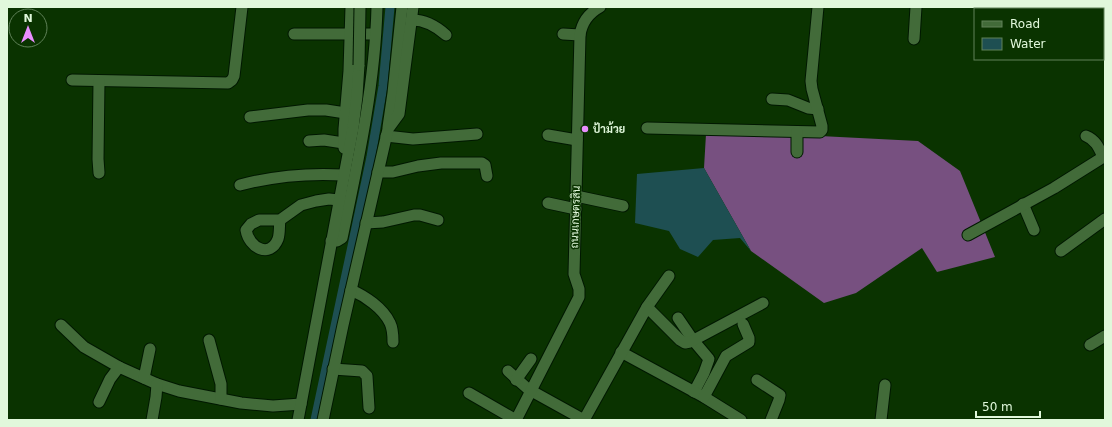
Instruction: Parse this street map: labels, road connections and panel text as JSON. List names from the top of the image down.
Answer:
{
  "streets": {
    "street": ["ถนนเกษตรสิน"]
  },
  "places": ["ป้าม้วย"],
  "legend": ["Road", "Water"],
  "scale_bar": "50 m",
  "north": "top"
}
